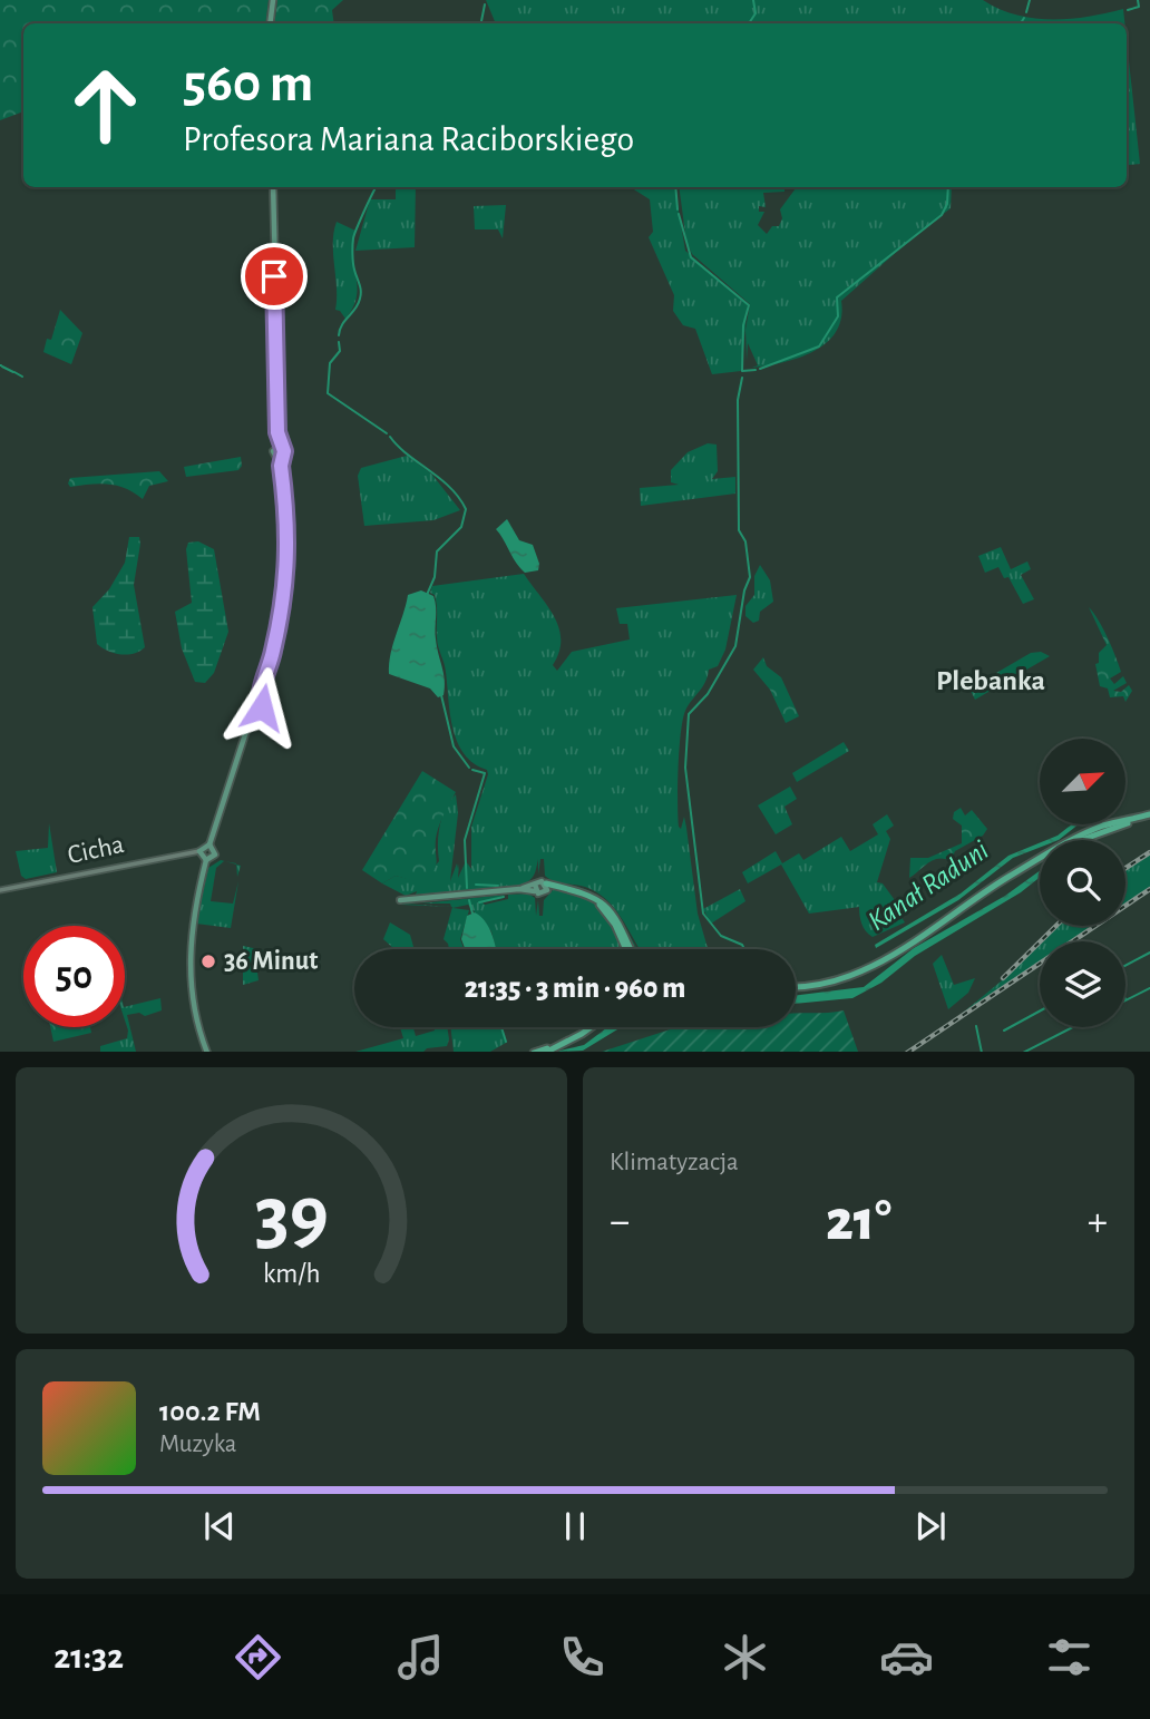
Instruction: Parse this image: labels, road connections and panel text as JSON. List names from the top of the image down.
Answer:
{
  "streets": {
    "street": ["Cicha"]
  },
  "districts": ["Plebanka"],
  "water": ["Kanał Raduni"],
  "places": ["36 Minut"],
  "north": "top right",
  "page": {
    "turn": ["560 m", "Profesora Mariana Raciborskiego"],
    "limit": "50",
    "trip": "21:35 · 3 min · 960 m",
    "tile": "Klimatyzacja",
    "heat": ["−", "21°", "+"],
    "song": ["100.2 FM", "Muzyka"],
    "tabs": "21:32",
    "gauge": ["39", "km/h"]
  }
}
